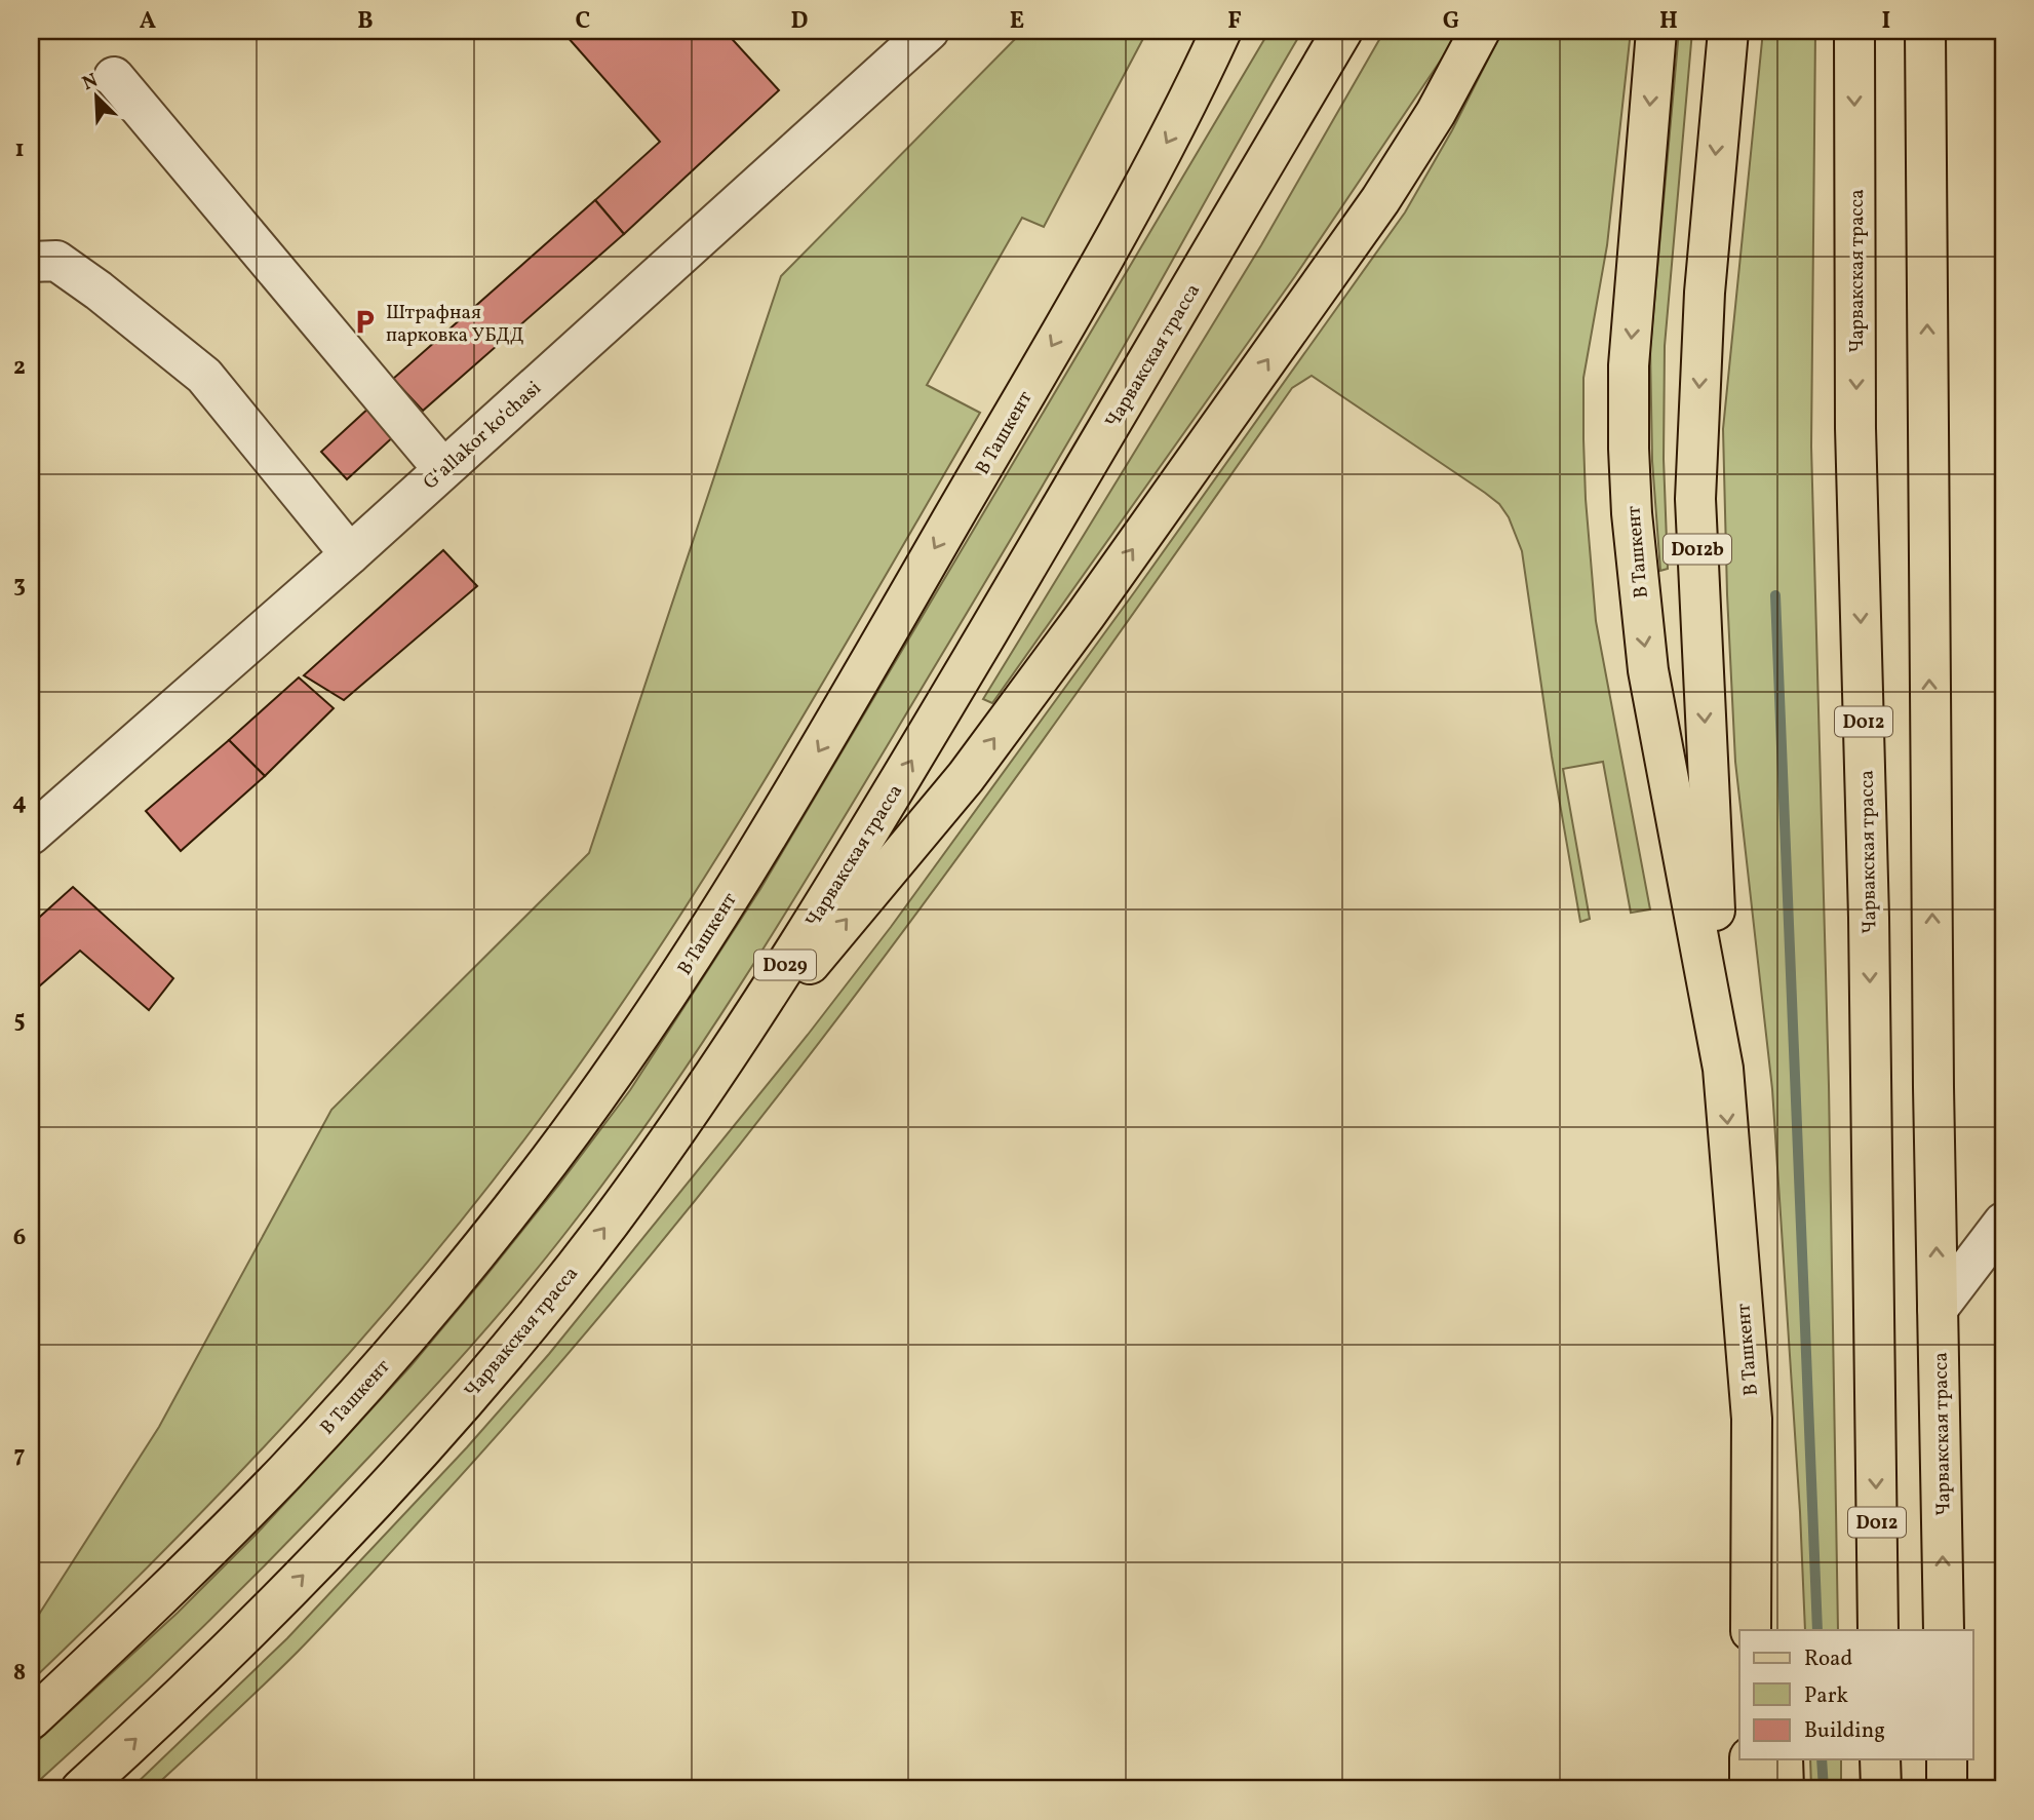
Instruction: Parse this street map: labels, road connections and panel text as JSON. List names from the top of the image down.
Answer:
{
  "streets": {
    "main road": [
      "Чарвакская трасса",
      "В Ташкент",
      "D012b",
      "D012",
      "D029"
    ],
    "street": ["Gʻallakor koʻchasi"]
  },
  "one_way": ["В Ташкент"],
  "places": {
    "parking": ["Штрафная парковка УБДД"]
  },
  "legend": ["Road", "Park", "Building"],
  "north": "top left",
  "grid": {
    "columns": [
      "A",
      "B",
      "C",
      "D",
      "E",
      "F",
      "G",
      "H",
      "I"
    ],
    "rows": [
      "1",
      "2",
      "3",
      "4",
      "5",
      "6",
      "7",
      "8"
    ]
  }
}
